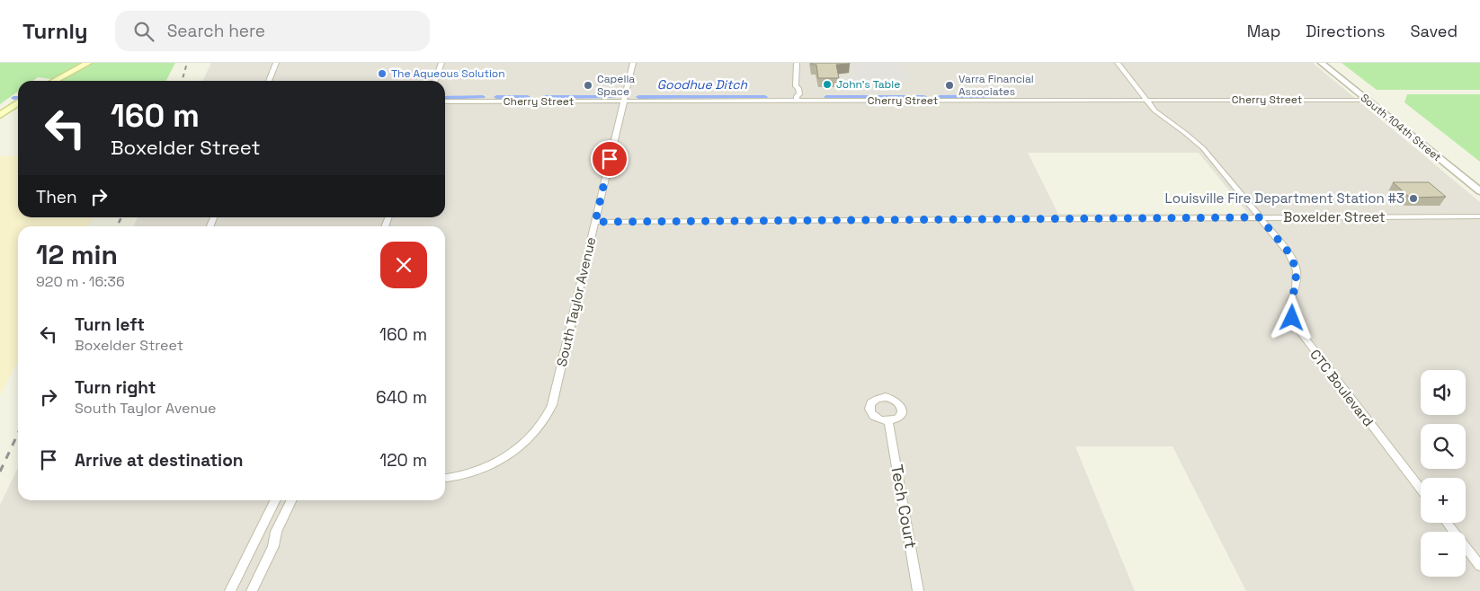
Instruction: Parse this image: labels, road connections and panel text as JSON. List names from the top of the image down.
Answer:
{
  "streets": {
    "street": [
      "Cherry Street",
      "South 104th Street",
      "Boxelder Street",
      "South Taylor Avenue",
      "CTC Boulevard",
      "Tech Court"
    ]
  },
  "crossings": [
    ["Cherry Street", "South 104th Street"],
    ["Cherry Street", "South Taylor Avenue"],
    ["Cherry Street", "CTC Boulevard"],
    ["Boxelder Street", "South Taylor Avenue"],
    ["Boxelder Street", "CTC Boulevard"]
  ],
  "water": ["Goodhue Ditch"],
  "places": [
    "The Aqueous Solution",
    "John's Table",
    "Capella Space",
    "Varra Financial Associates",
    "Louisville Fire Department Station #3"
  ],
  "page": {
    "header": "Turnly",
    "search": "Search here",
    "nav": ["Map", "Directions", "Saved"],
    "turn": ["160 m", "Boxelder Street"],
    "then": "Then",
    "heading": ["12 min", "920 m · 16:36"],
    "list": [
      {
        "name": "Turn left",
        "note": "Boxelder Street",
        "value": "160 m"
      },
      {
        "name": "Turn right",
        "note": "South Taylor Avenue",
        "value": "640 m"
      },
      {
        "name": "Arrive at destination",
        "value": "120 m"
      }
    ],
    "map_buttons": ["+", "−"]
  }
}
